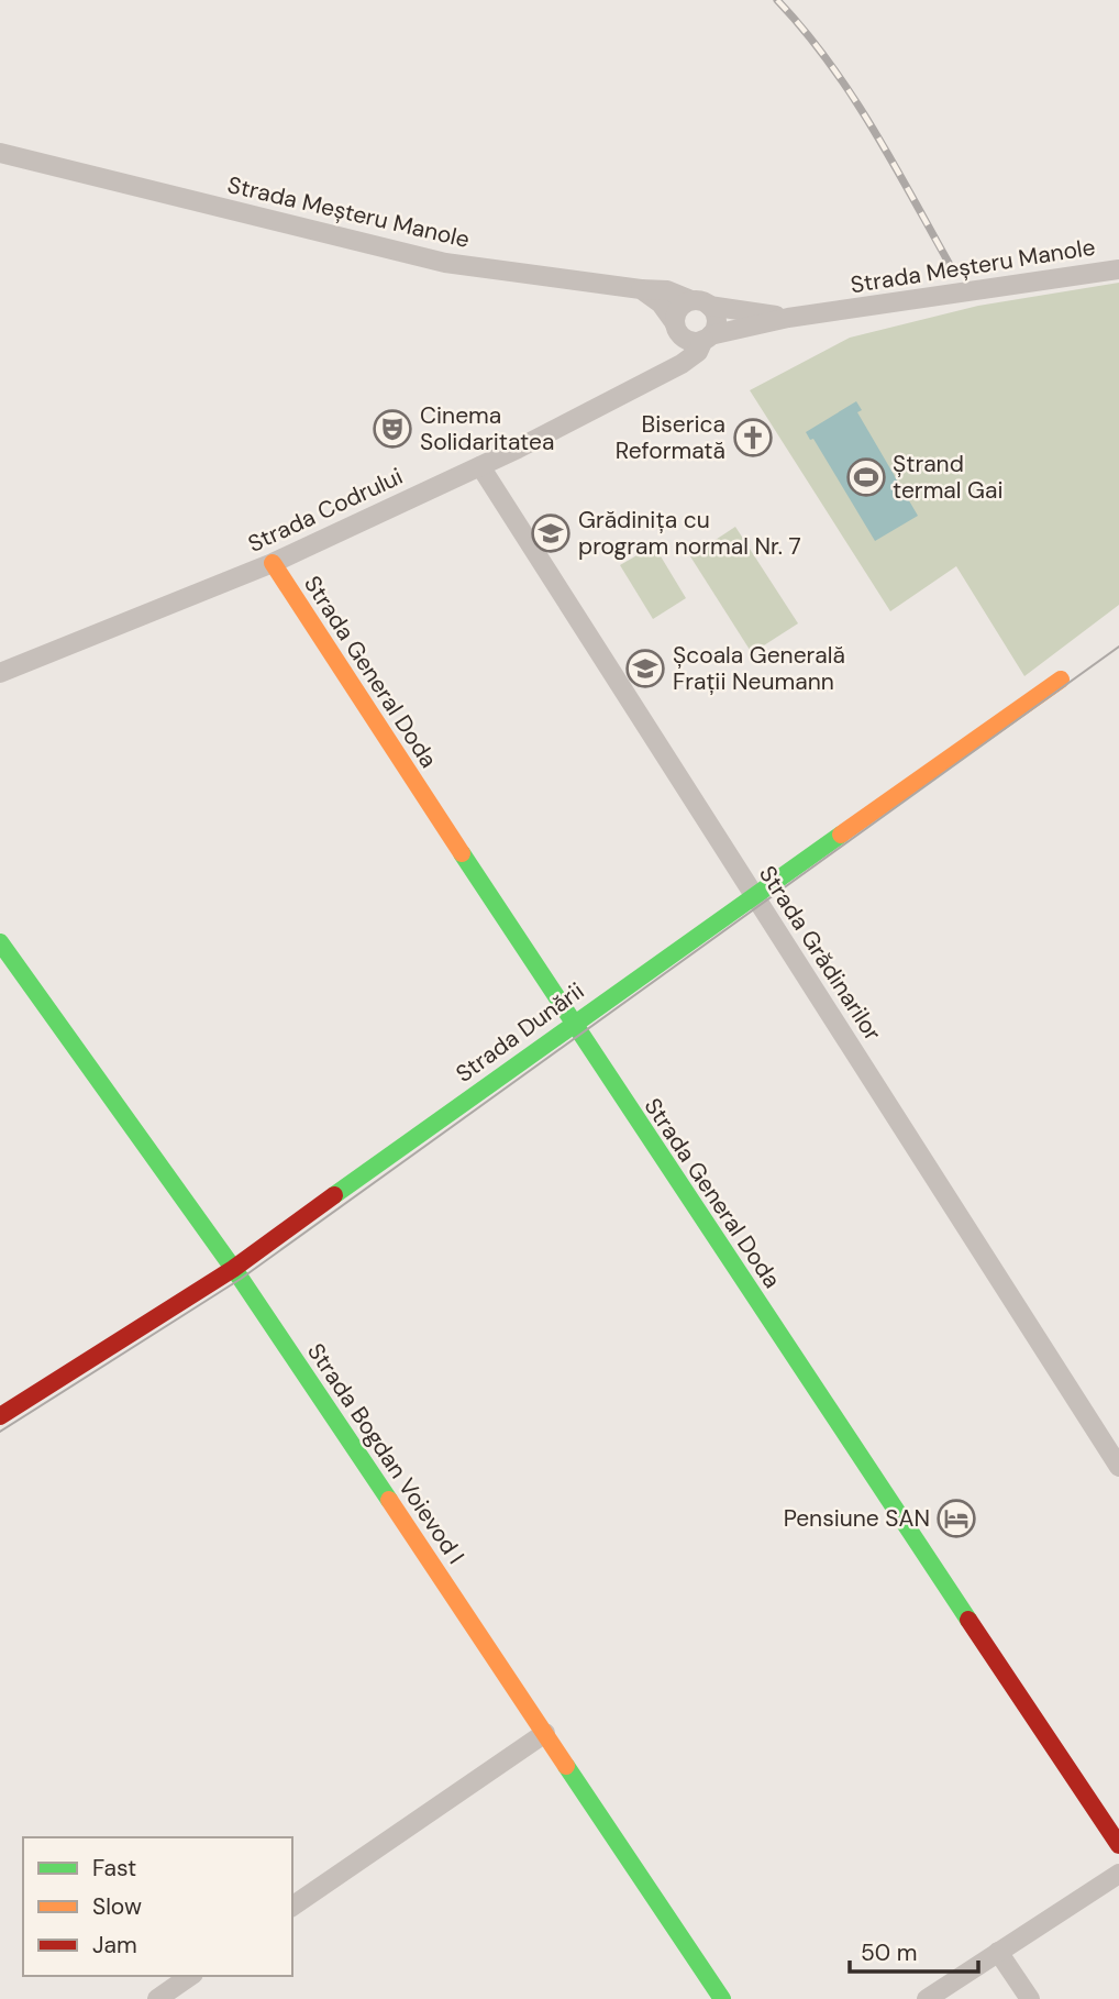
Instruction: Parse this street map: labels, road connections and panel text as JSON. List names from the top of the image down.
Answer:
{
  "streets": {
    "street": [
      "Strada Meșteru Manole",
      "Strada Codrului",
      "Strada General Doda",
      "Strada Grădinarilor",
      "Strada Dunării",
      "Strada Bogdan Voievod I"
    ]
  },
  "crossings": [
    ["Strada Meșteru Manole", "Strada Codrului"],
    ["Strada Codrului", "Strada General Doda"],
    ["Strada Codrului", "Strada Grădinarilor"],
    ["Strada General Doda", "Strada Dunării"],
    ["Strada Grădinarilor", "Strada Dunării"],
    ["Strada Dunării", "Strada Bogdan Voievod I"]
  ],
  "places": {
    "theatre": ["Cinema Solidaritatea"],
    "church": ["Biserica Reformată"],
    "sports": ["Ștrand termal Gai"],
    "school or university": ["Grădinița cu program normal Nr. 7", "Școala Generală Frații Neumann"],
    "hotel": ["Pensiune SAN"]
  },
  "legend": ["Fast", "Slow", "Jam"],
  "scale_bar": "50 m"
}
